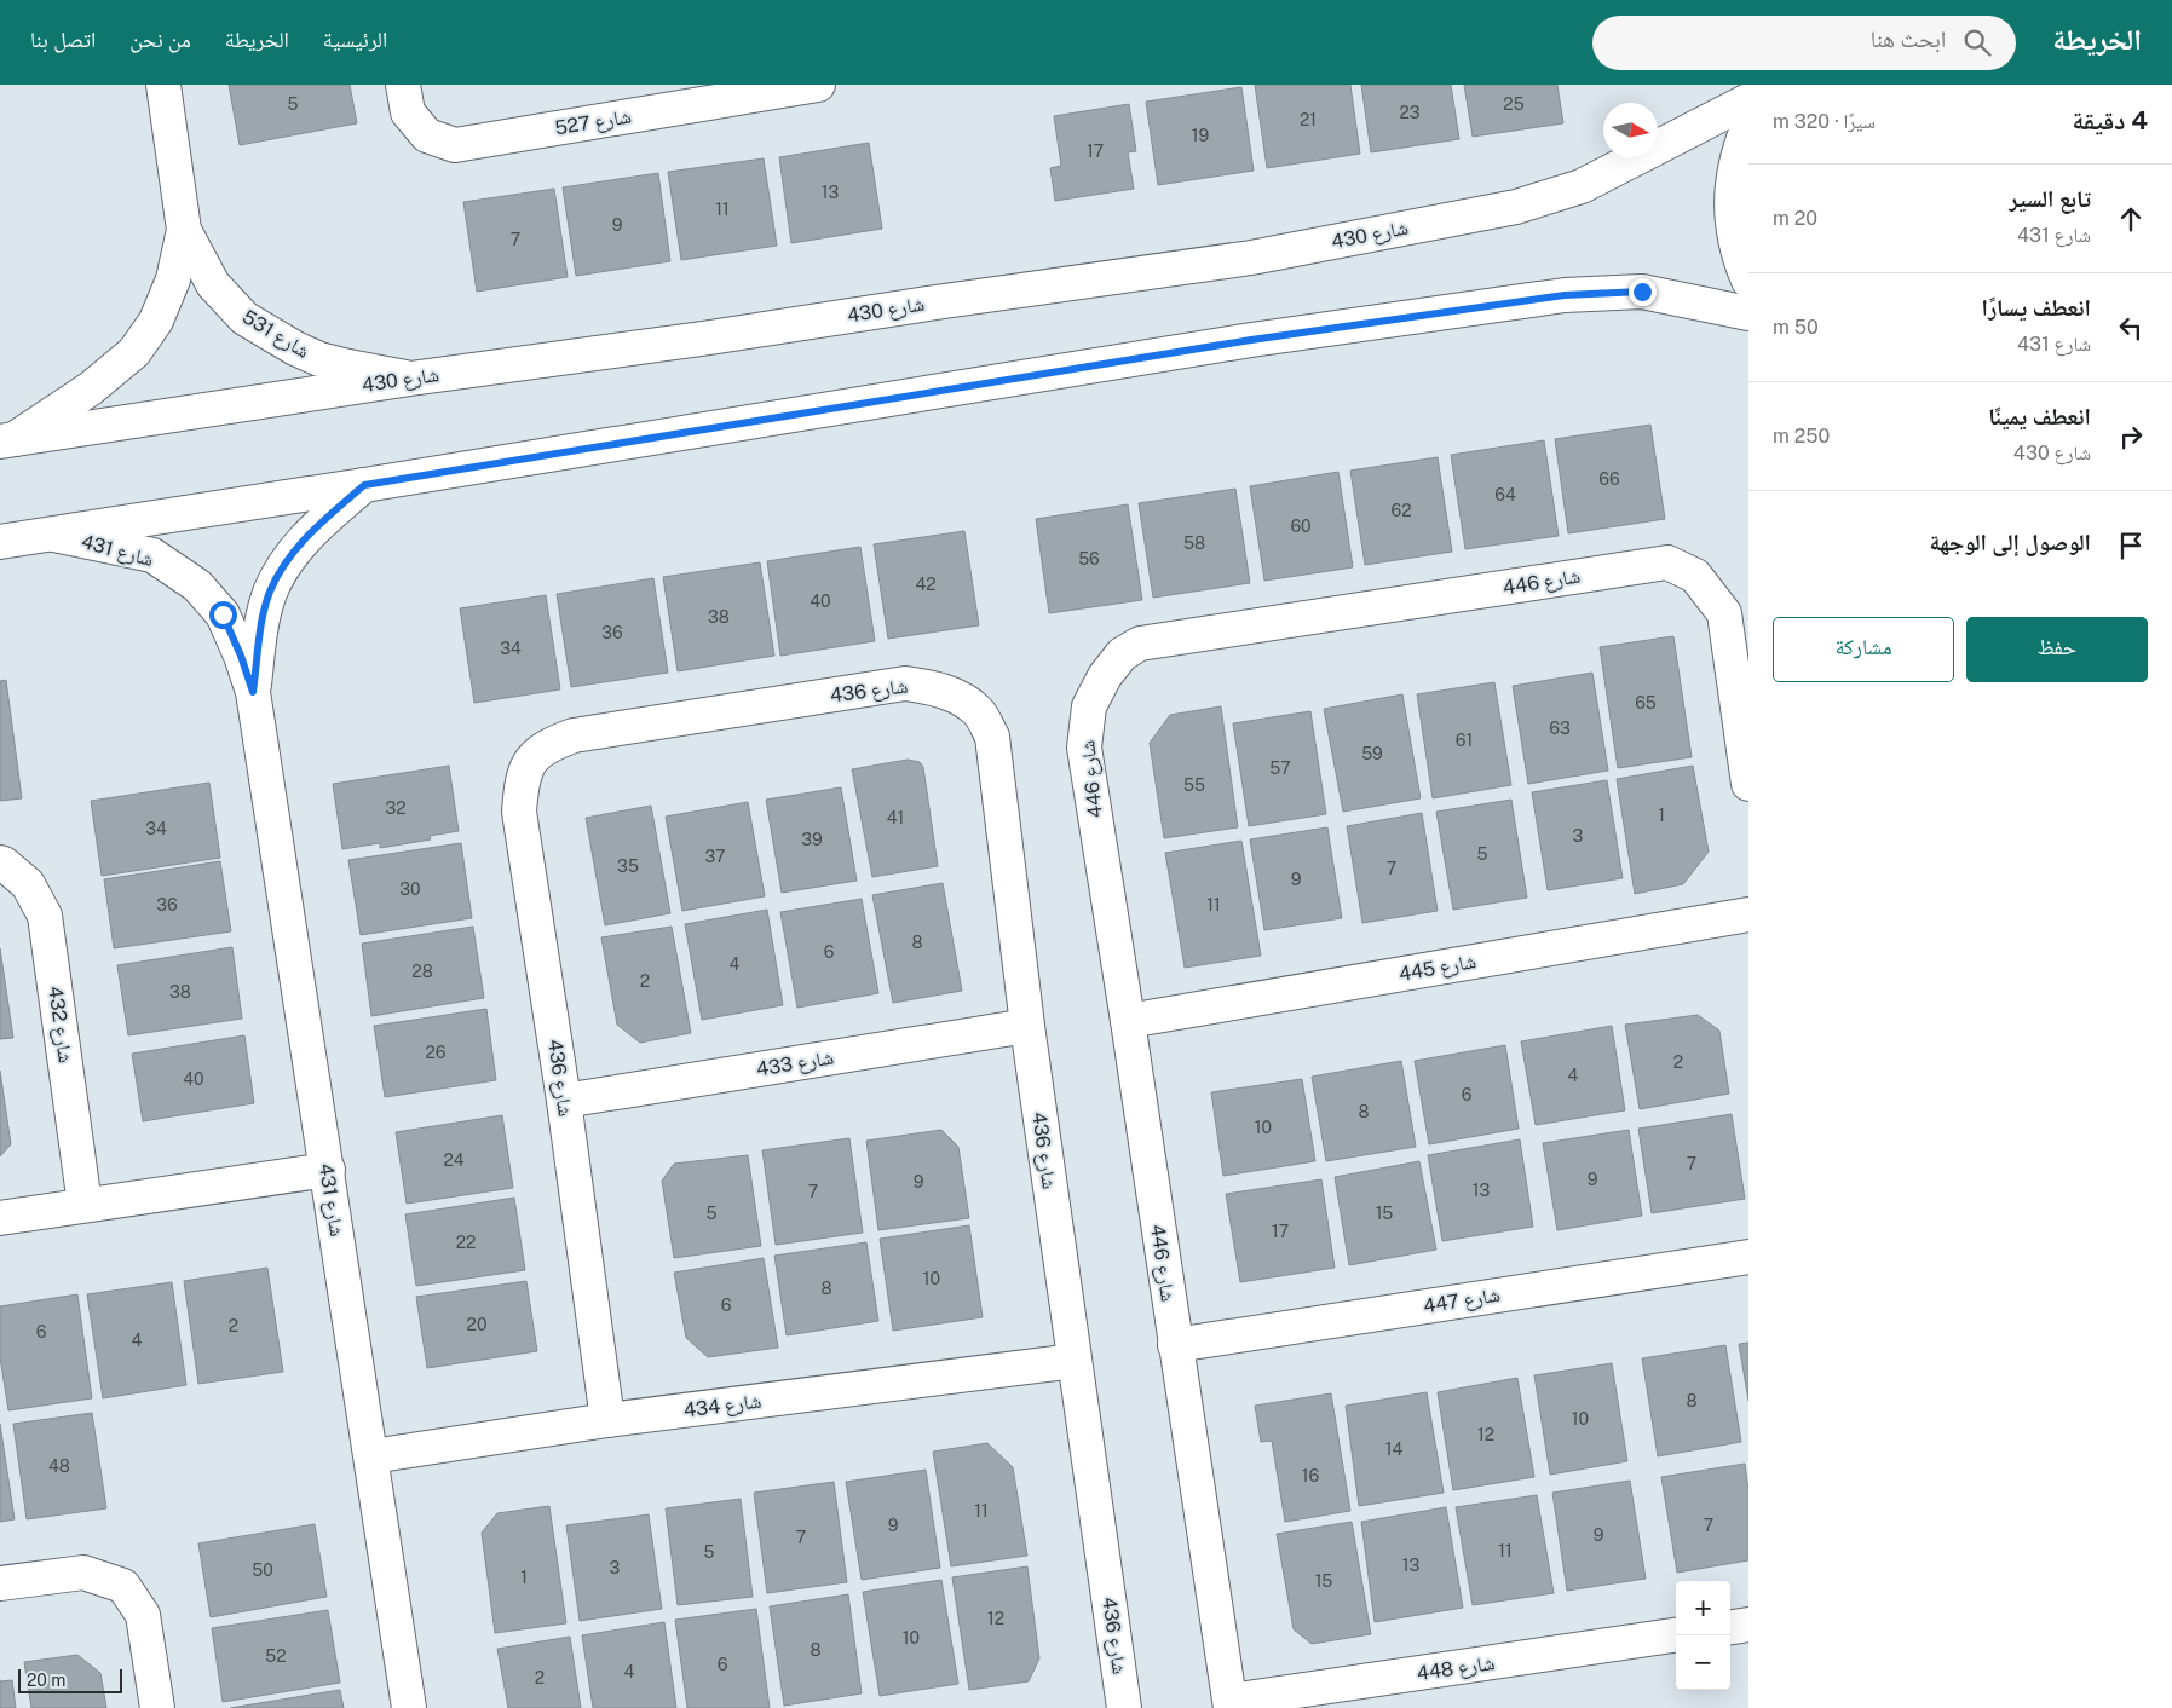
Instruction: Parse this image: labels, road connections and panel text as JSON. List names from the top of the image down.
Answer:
{
  "streets": {
    "street": [
      "شارع 527",
      "شارع 430",
      "شارع 531",
      "شارع 431",
      "شارع 446",
      "شارع 436",
      "شارع 445",
      "شارع 432",
      "شارع 433",
      "شارع 447",
      "شارع 434",
      "شارع 448"
    ]
  },
  "crossings": [
    ["شارع 430", "شارع 531"],
    ["شارع 431", "شارع 434"],
    ["شارع 446", "شارع 445"],
    ["شارع 446", "شارع 447"],
    ["شارع 446", "شارع 448"],
    ["شارع 436", "شارع 433"],
    ["شارع 436", "شارع 434"]
  ],
  "house_numbers": [
    "5",
    "25",
    "23",
    "21",
    "19",
    "17",
    "13",
    "11",
    "9",
    "7",
    "66",
    "64",
    "62",
    "60",
    "58",
    "56",
    "42",
    "40",
    "38",
    "36",
    "34",
    "65",
    "63",
    "61",
    "59",
    "57",
    "55",
    "32",
    "1",
    "41",
    "34",
    "3",
    "39",
    "5",
    "37",
    "35",
    "7",
    "9",
    "30",
    "36",
    "11",
    "8",
    "6",
    "4",
    "28",
    "2",
    "38",
    "26",
    "2",
    "4",
    "40",
    "6",
    "8",
    "10",
    "24",
    "7",
    "9",
    "9",
    "13",
    "7",
    "5",
    "15",
    "17",
    "22",
    "10",
    "8",
    "6",
    "20",
    "2",
    "6",
    "4",
    "8",
    "10",
    "12",
    "14",
    "48",
    "16",
    "11",
    "9",
    "7",
    "9",
    "7",
    "11",
    "5",
    "13",
    "3",
    "50",
    "1",
    "15",
    "12",
    "10",
    "8",
    "52",
    "6",
    "4",
    "2"
  ],
  "scale_bar": "20 m",
  "north": "right",
  "page": {
    "header": "الخريطة",
    "search": "ابحث هنا",
    "nav": [
      "الرئيسية",
      "الخريطة",
      "من نحن",
      "اتصل بنا"
    ],
    "heading": ["4 دقيقة", "سيرًا · 320 m"],
    "list": [
      ["تابع السير", "شارع 431", "20 m"],
      ["انعطف يسارًا", "شارع 431", "50 m"],
      ["انعطف يمينًا", "شارع 430", "250 m"],
      "الوصول إلى الوجهة"
    ],
    "buttons": ["حفظ", "مشاركة"],
    "map_buttons": ["+", "−"],
    "scale": "20 m"
  }
}
